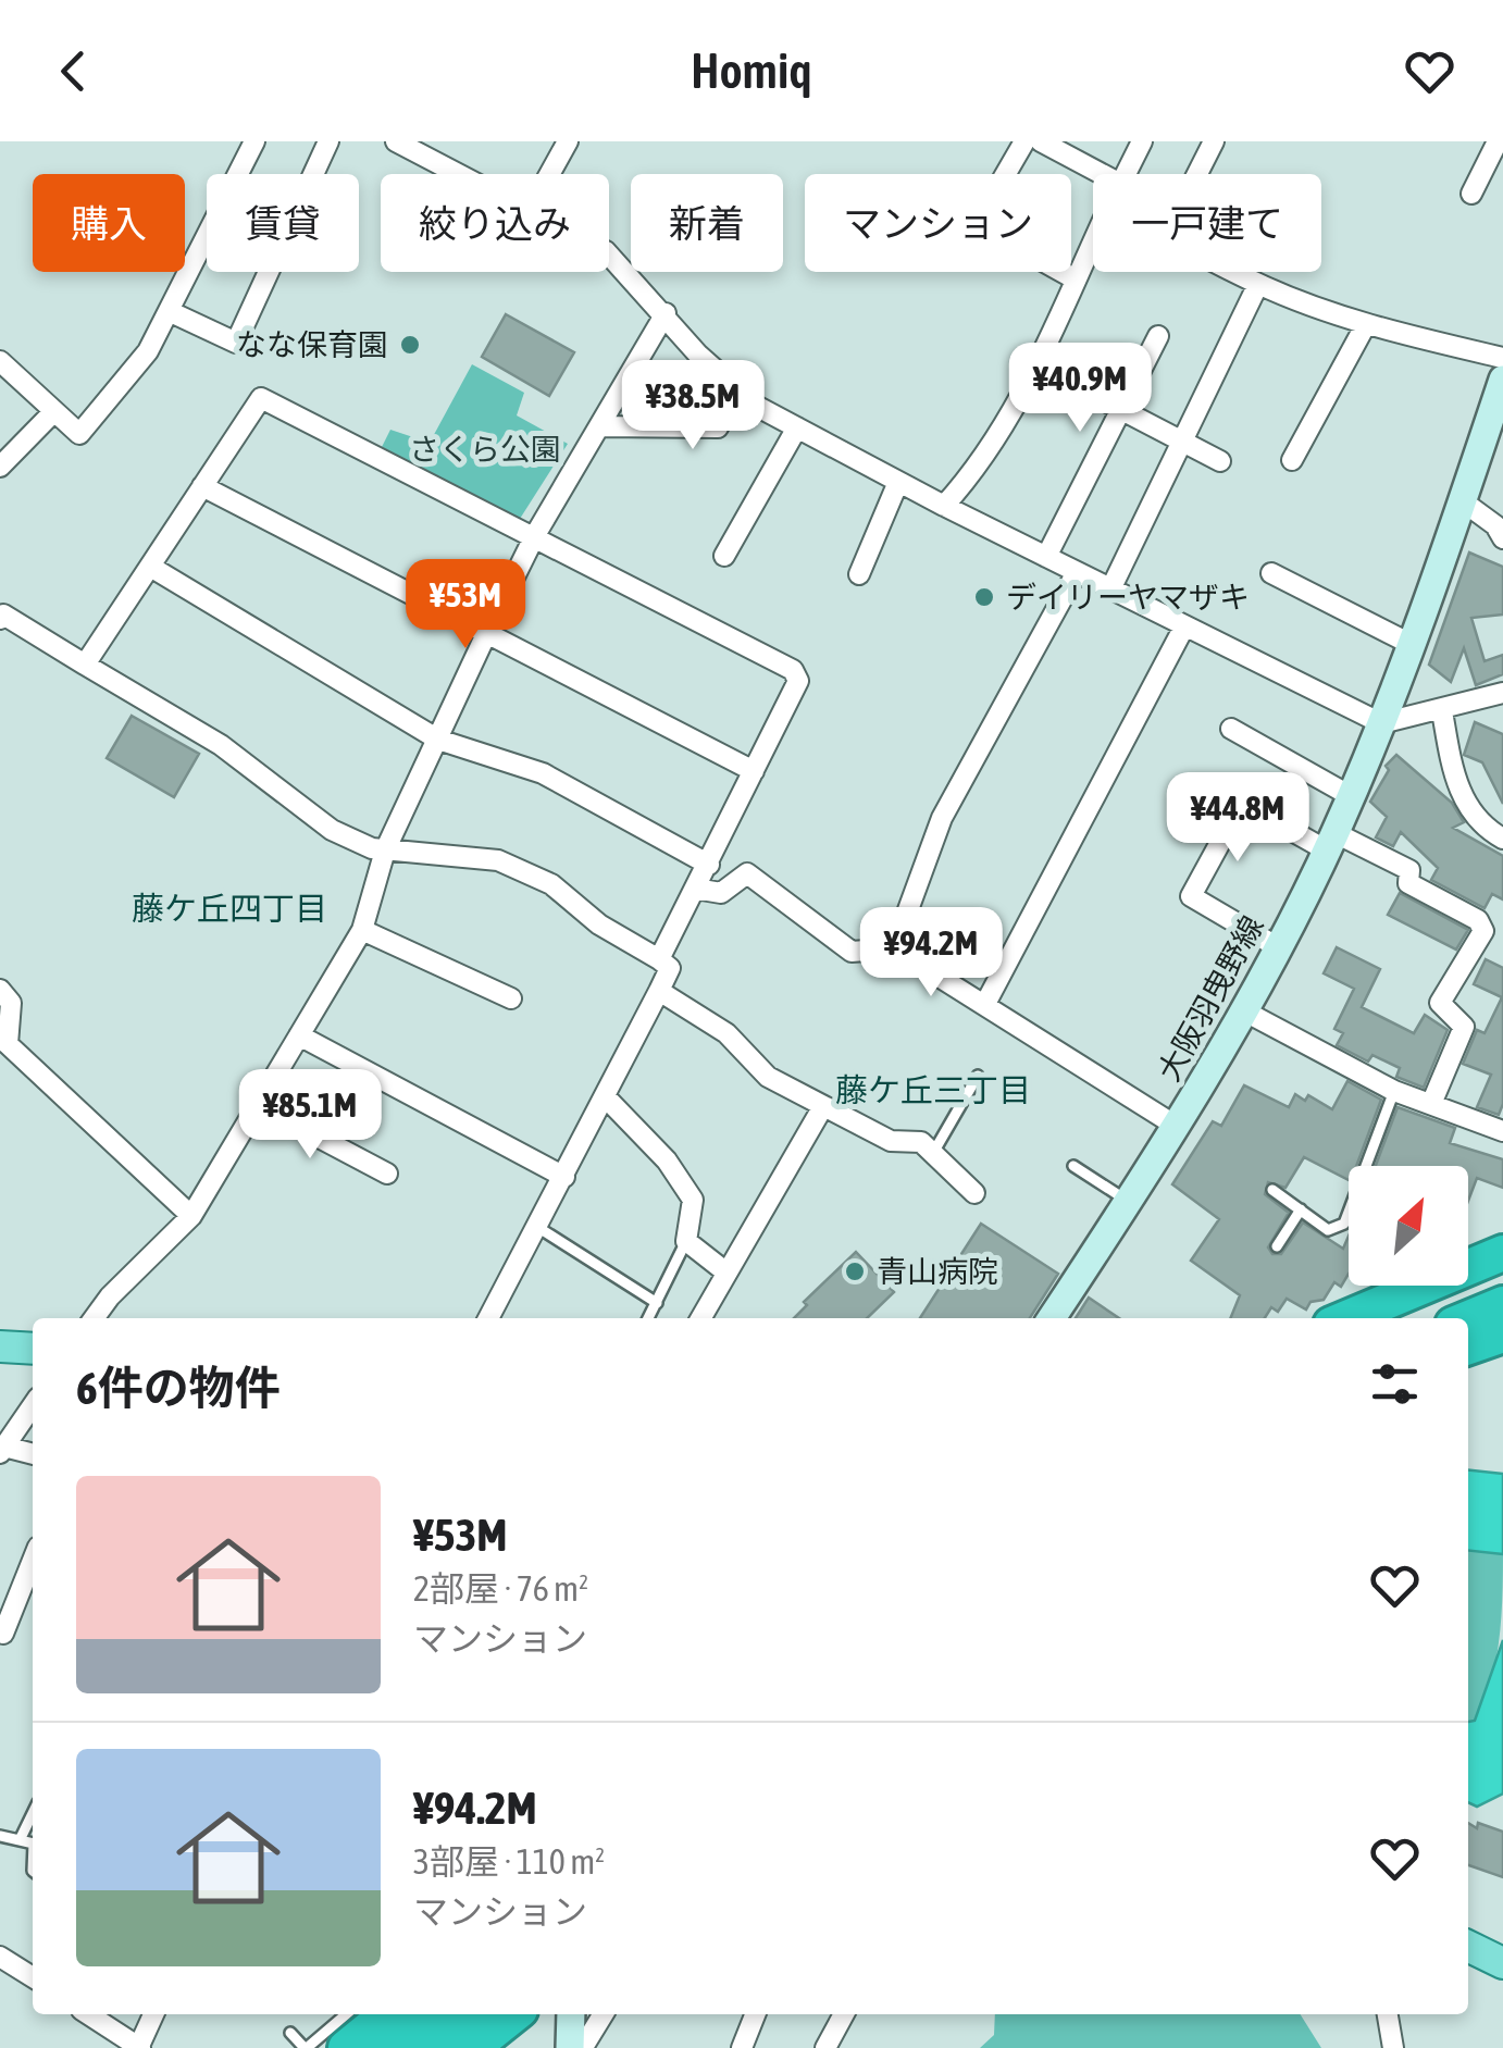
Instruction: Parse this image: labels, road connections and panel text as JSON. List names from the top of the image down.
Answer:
{
  "streets": {
    "main road": ["大阪羽曳野線"]
  },
  "districts": ["藤ケ丘四丁目", "藤ケ丘三丁目"],
  "parks": ["さくら公園"],
  "places": ["なな保育園", "デイリーヤマザキ", "青山病院"],
  "north": "top right",
  "page": {
    "header": "Homiq",
    "chip": [
      "購入",
      "賃貸",
      "絞り込み",
      "新着",
      "マンション",
      "一戸建て"
    ],
    "price": [
      "¥40.9M",
      "¥38.5M",
      "¥53M",
      "¥44.8M",
      "¥94.2M",
      "¥85.1M"
    ],
    "heading": "6件の物件",
    "list": [
      {
        "name": "¥53M",
        "note": "2部屋 · 76 m² · マンション"
      },
      {
        "name": "¥94.2M",
        "note": "3部屋 · 110 m² · マンション"
      }
    ]
  }
}
